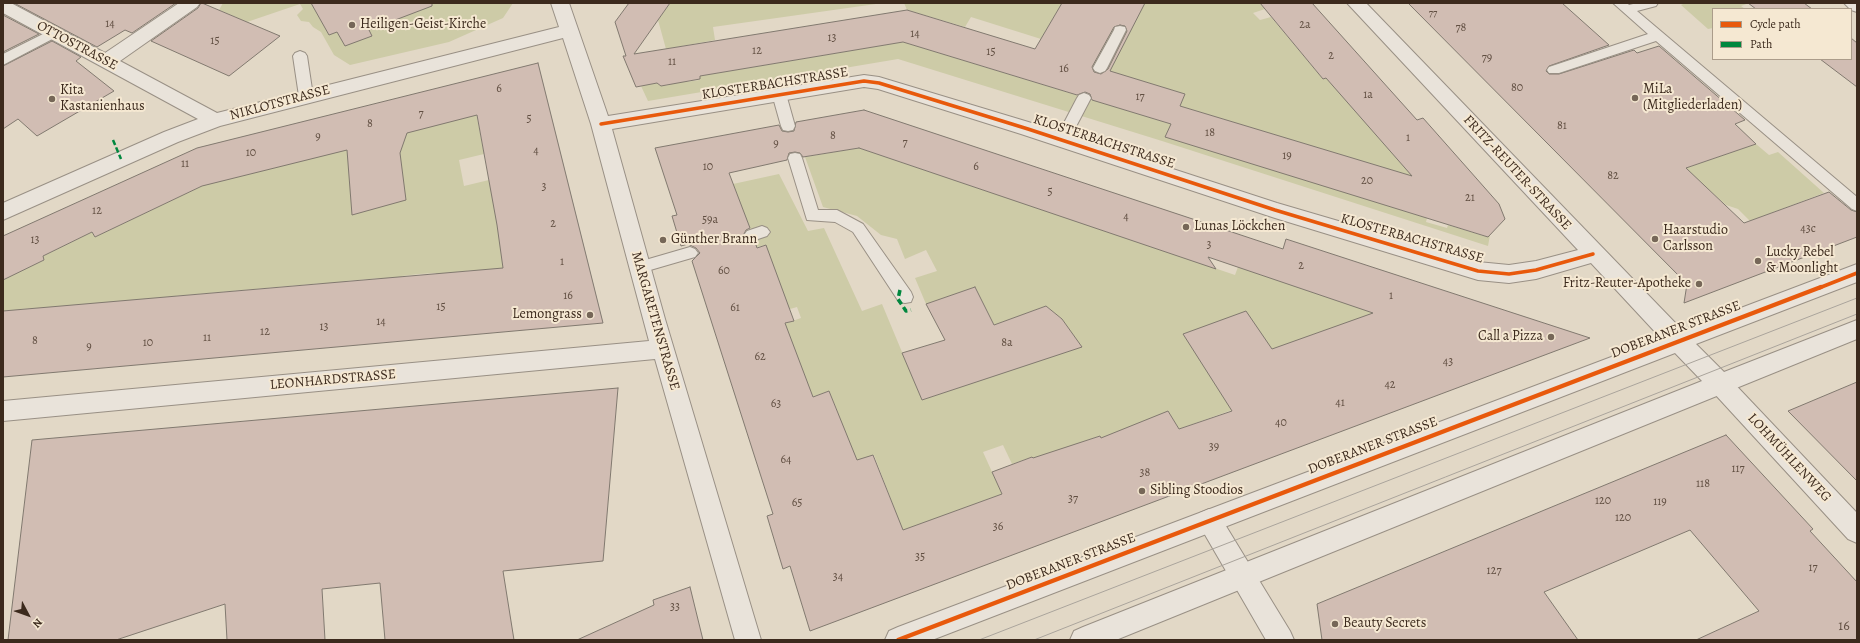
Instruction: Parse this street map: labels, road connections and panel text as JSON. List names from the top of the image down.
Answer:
{
  "streets": {
    "street": [
      "OTTOSTRASSE",
      "KLOSTERBACHSTRASSE",
      "NIKLOTSTRASSE",
      "FRITZ-REUTER-STRASSE",
      "MARGARETENSTRASSE",
      "DOBERANER STRASSE",
      "LEONHARDSTRASSE",
      "LOHMÜHLENWEG"
    ]
  },
  "crossings": [
    ["OTTOSTRASSE", "NIKLOTSTRASSE"],
    ["KLOSTERBACHSTRASSE", "FRITZ-REUTER-STRASSE"],
    ["KLOSTERBACHSTRASSE", "MARGARETENSTRASSE"],
    ["NIKLOTSTRASSE", "MARGARETENSTRASSE"],
    ["FRITZ-REUTER-STRASSE", "DOBERANER STRASSE"],
    ["MARGARETENSTRASSE", "LEONHARDSTRASSE"],
    ["DOBERANER STRASSE", "LOHMÜHLENWEG"]
  ],
  "places": [
    "Heiligen-Geist-Kirche",
    "MiLa (Mitgliederladen)",
    "Kita Kastanienhaus",
    "Lunas Löckchen",
    "Haarstudio Carlsson",
    "Günther Brann",
    "Lucky Rebel & Moonlight",
    "Fritz-Reuter-Apotheke",
    "Lemongrass",
    "Call a Pizza",
    "Sibling Stoodios",
    "Beauty Secrets"
  ],
  "house_numbers": [
    "77",
    "14",
    "2a",
    "78",
    "14",
    "13",
    "15",
    "12",
    "15",
    "2",
    "79",
    "11",
    "16",
    "80",
    "6",
    "1a",
    "17",
    "7",
    "5",
    "8",
    "81",
    "18",
    "8",
    "9",
    "1",
    "7",
    "9",
    "4",
    "10",
    "19",
    "11",
    "10",
    "6",
    "82",
    "20",
    "3",
    "5",
    "21",
    "12",
    "4",
    "59a",
    "2",
    "43c",
    "13",
    "3",
    "1",
    "2",
    "60",
    "16",
    "1",
    "15",
    "61",
    "14",
    "13",
    "12",
    "11",
    "8",
    "10",
    "8a",
    "9",
    "62",
    "43",
    "42",
    "41",
    "63",
    "40",
    "39",
    "64",
    "117",
    "38",
    "118",
    "37",
    "120",
    "119",
    "65",
    "120",
    "36",
    "35",
    "17",
    "127",
    "34",
    "33",
    "16"
  ],
  "legend": ["Cycle path", "Path"],
  "north": "bottom right"
}
